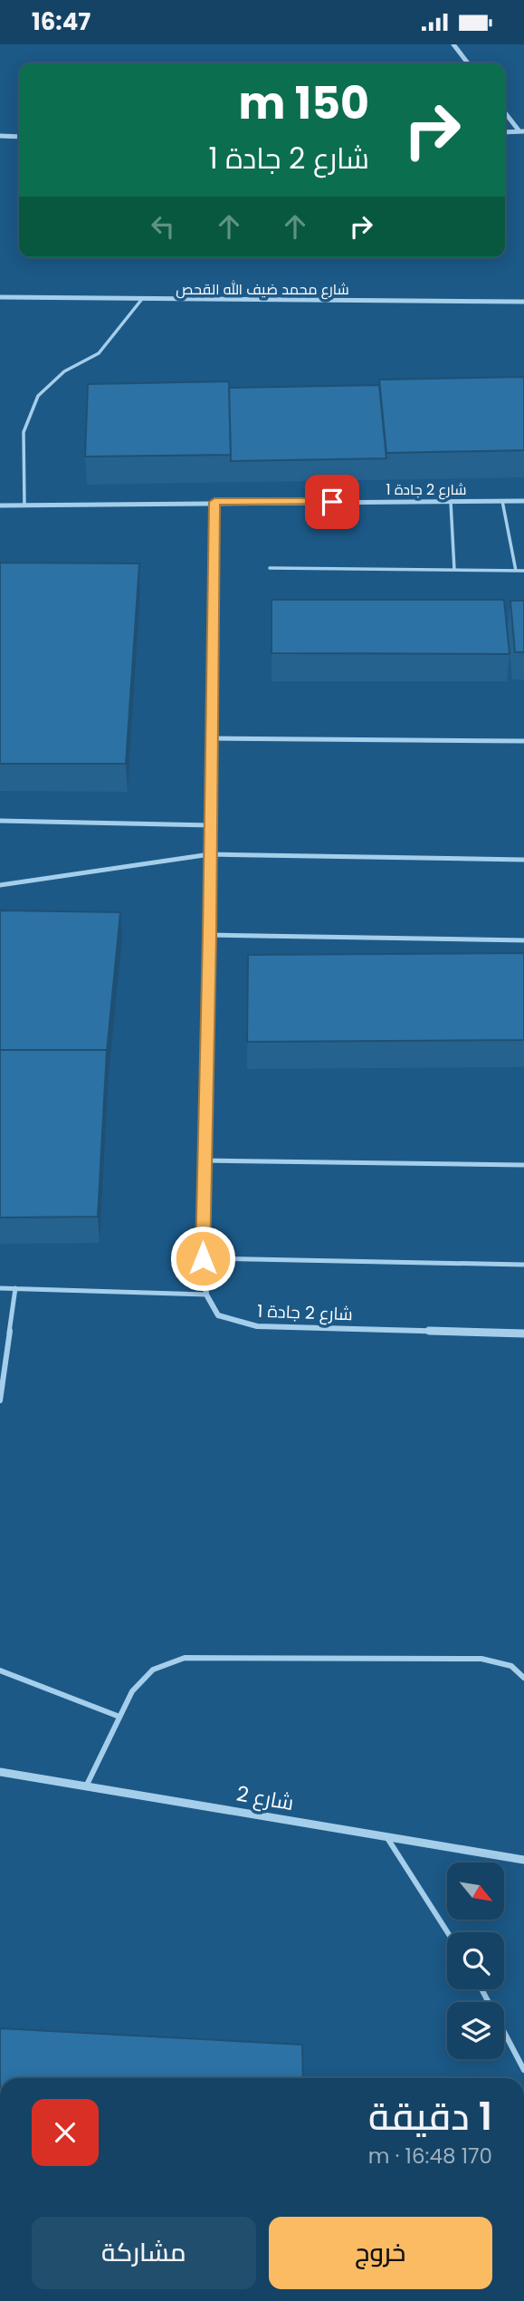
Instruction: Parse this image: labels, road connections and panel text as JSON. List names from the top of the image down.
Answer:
{
  "streets": {
    "street": ["شارع محمد ضيف الله القحص", "شارع 2 جادة 1", "شارع 2"]
  },
  "north": "bottom right",
  "page": {
    "status": "16:47",
    "turn": ["150 m", "شارع 2 جادة 1"],
    "heading": ["1 دقيقة", "170 m · 16:48"],
    "buttons": ["خروج", "مشاركة"]
  }
}
